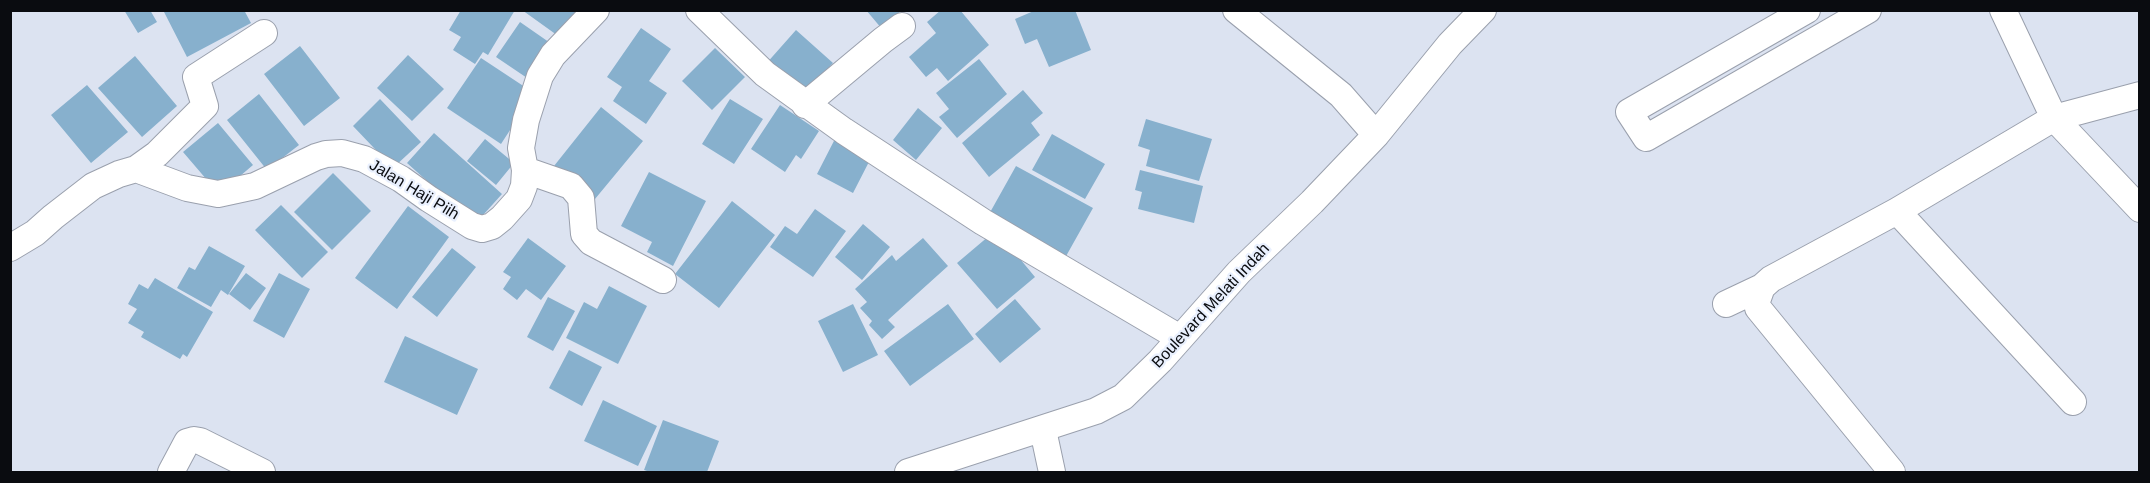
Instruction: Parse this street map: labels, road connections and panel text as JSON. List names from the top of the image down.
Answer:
{
  "streets": {
    "street": ["Jalan Haji Piih", "Boulevard Melati Indah"]
  }
}
